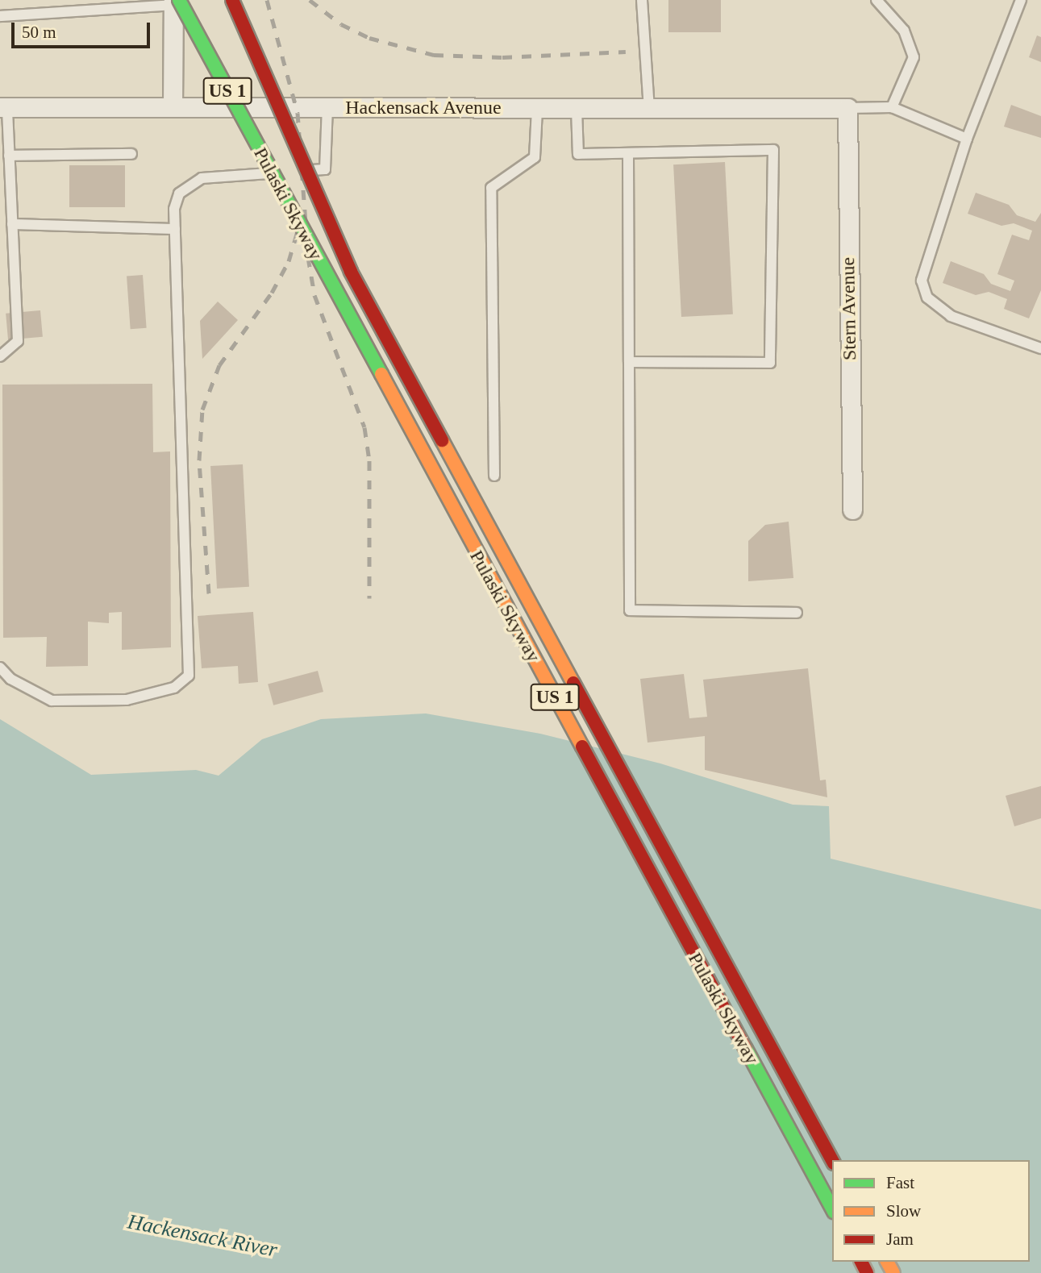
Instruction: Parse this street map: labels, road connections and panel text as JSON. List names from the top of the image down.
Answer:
{
  "streets": {
    "highway": ["US 1", "Pulaski Skyway"],
    "street": ["Hackensack Avenue", "Stern Avenue"]
  },
  "crossings": [
    ["Hackensack Avenue", "Stern Avenue"]
  ],
  "water": ["Hackensack River"],
  "legend": ["Fast", "Slow", "Jam"],
  "scale_bar": "50 m"
}
